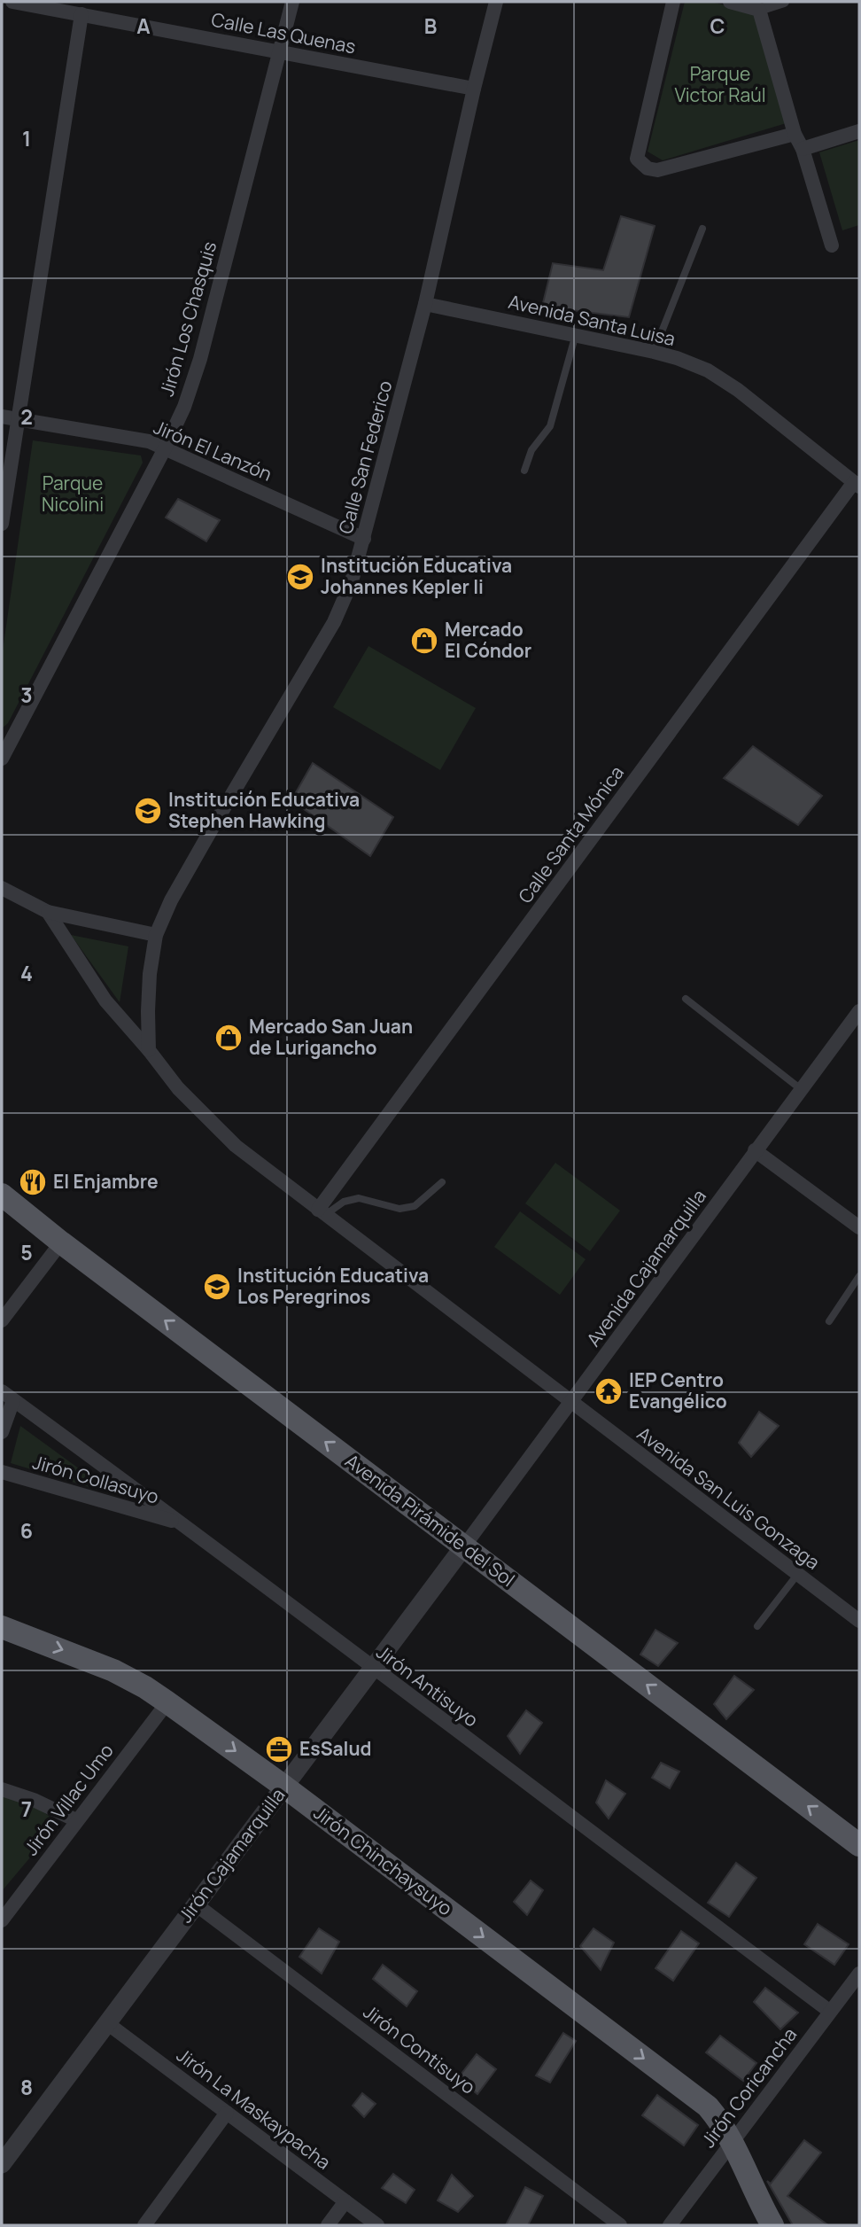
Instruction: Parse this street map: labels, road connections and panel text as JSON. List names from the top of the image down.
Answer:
{
  "streets": {
    "main road": ["Avenida Pirámide del Sol", "Jirón Chinchaysuyo"],
    "street": [
      "Calle Las Quenas",
      "Jirón Los Chasquis",
      "Avenida Santa Luisa",
      "Jirón El Lanzón",
      "Calle San Federico",
      "Calle Santa Mónica",
      "Avenida Cajamarquilla",
      "Jirón Collasuyo",
      "Avenida San Luis Gonzaga",
      "Jirón Antisuyo",
      "Jirón Villac Umo",
      "Jirón Cajamarquilla",
      "Jirón Contisuyo",
      "Jirón Coricancha",
      "Jirón La Maskaypacha"
    ]
  },
  "crossings": [
    ["Calle Las Quenas", "Jirón Los Chasquis"],
    ["Calle Las Quenas", "Calle San Federico"],
    ["Jirón Los Chasquis", "Jirón El Lanzón"],
    ["Avenida Santa Luisa", "Calle San Federico"],
    ["Avenida Santa Luisa", "Calle Santa Mónica"],
    ["Jirón El Lanzón", "Calle San Federico"],
    ["Calle San Federico", "Avenida San Luis Gonzaga"],
    ["Calle Santa Mónica", "Avenida San Luis Gonzaga"],
    ["Avenida Cajamarquilla", "Avenida San Luis Gonzaga"],
    ["Avenida Cajamarquilla", "Avenida Pirámide del Sol"],
    ["Avenida Cajamarquilla", "Jirón Cajamarquilla"],
    ["Jirón Collasuyo", "Jirón Antisuyo"],
    ["Avenida Pirámide del Sol", "Jirón Cajamarquilla"],
    ["Jirón Antisuyo", "Jirón Cajamarquilla"],
    ["Jirón Antisuyo", "Jirón Coricancha"],
    ["Jirón Villac Umo", "Jirón Chinchaysuyo"],
    ["Jirón Cajamarquilla", "Jirón Chinchaysuyo"],
    ["Jirón Cajamarquilla", "Jirón Contisuyo"],
    ["Jirón Cajamarquilla", "Jirón La Maskaypacha"],
    ["Jirón Chinchaysuyo", "Jirón Coricancha"]
  ],
  "one_way": ["Avenida Pirámide del Sol", "Jirón Chinchaysuyo"],
  "parks": ["Parque Victor Raúl", "Parque Nicolini"],
  "places": {
    "school or university": ["Institución Educativa Johannes Kepler Ii", "Institución Educativa Stephen Hawking", "Institución Educativa Los Peregrinos"],
    "shop": ["Mercado El Cóndor", "Mercado San Juan de Lurigancho"],
    "restaurant": ["El Enjambre"],
    "temple": ["IEP Centro Evangélico"],
    "office": ["EsSalud"]
  },
  "grid": {
    "columns": ["A", "B", "C"],
    "rows": [
      "1",
      "2",
      "3",
      "4",
      "5",
      "6",
      "7",
      "8"
    ]
  }
}
